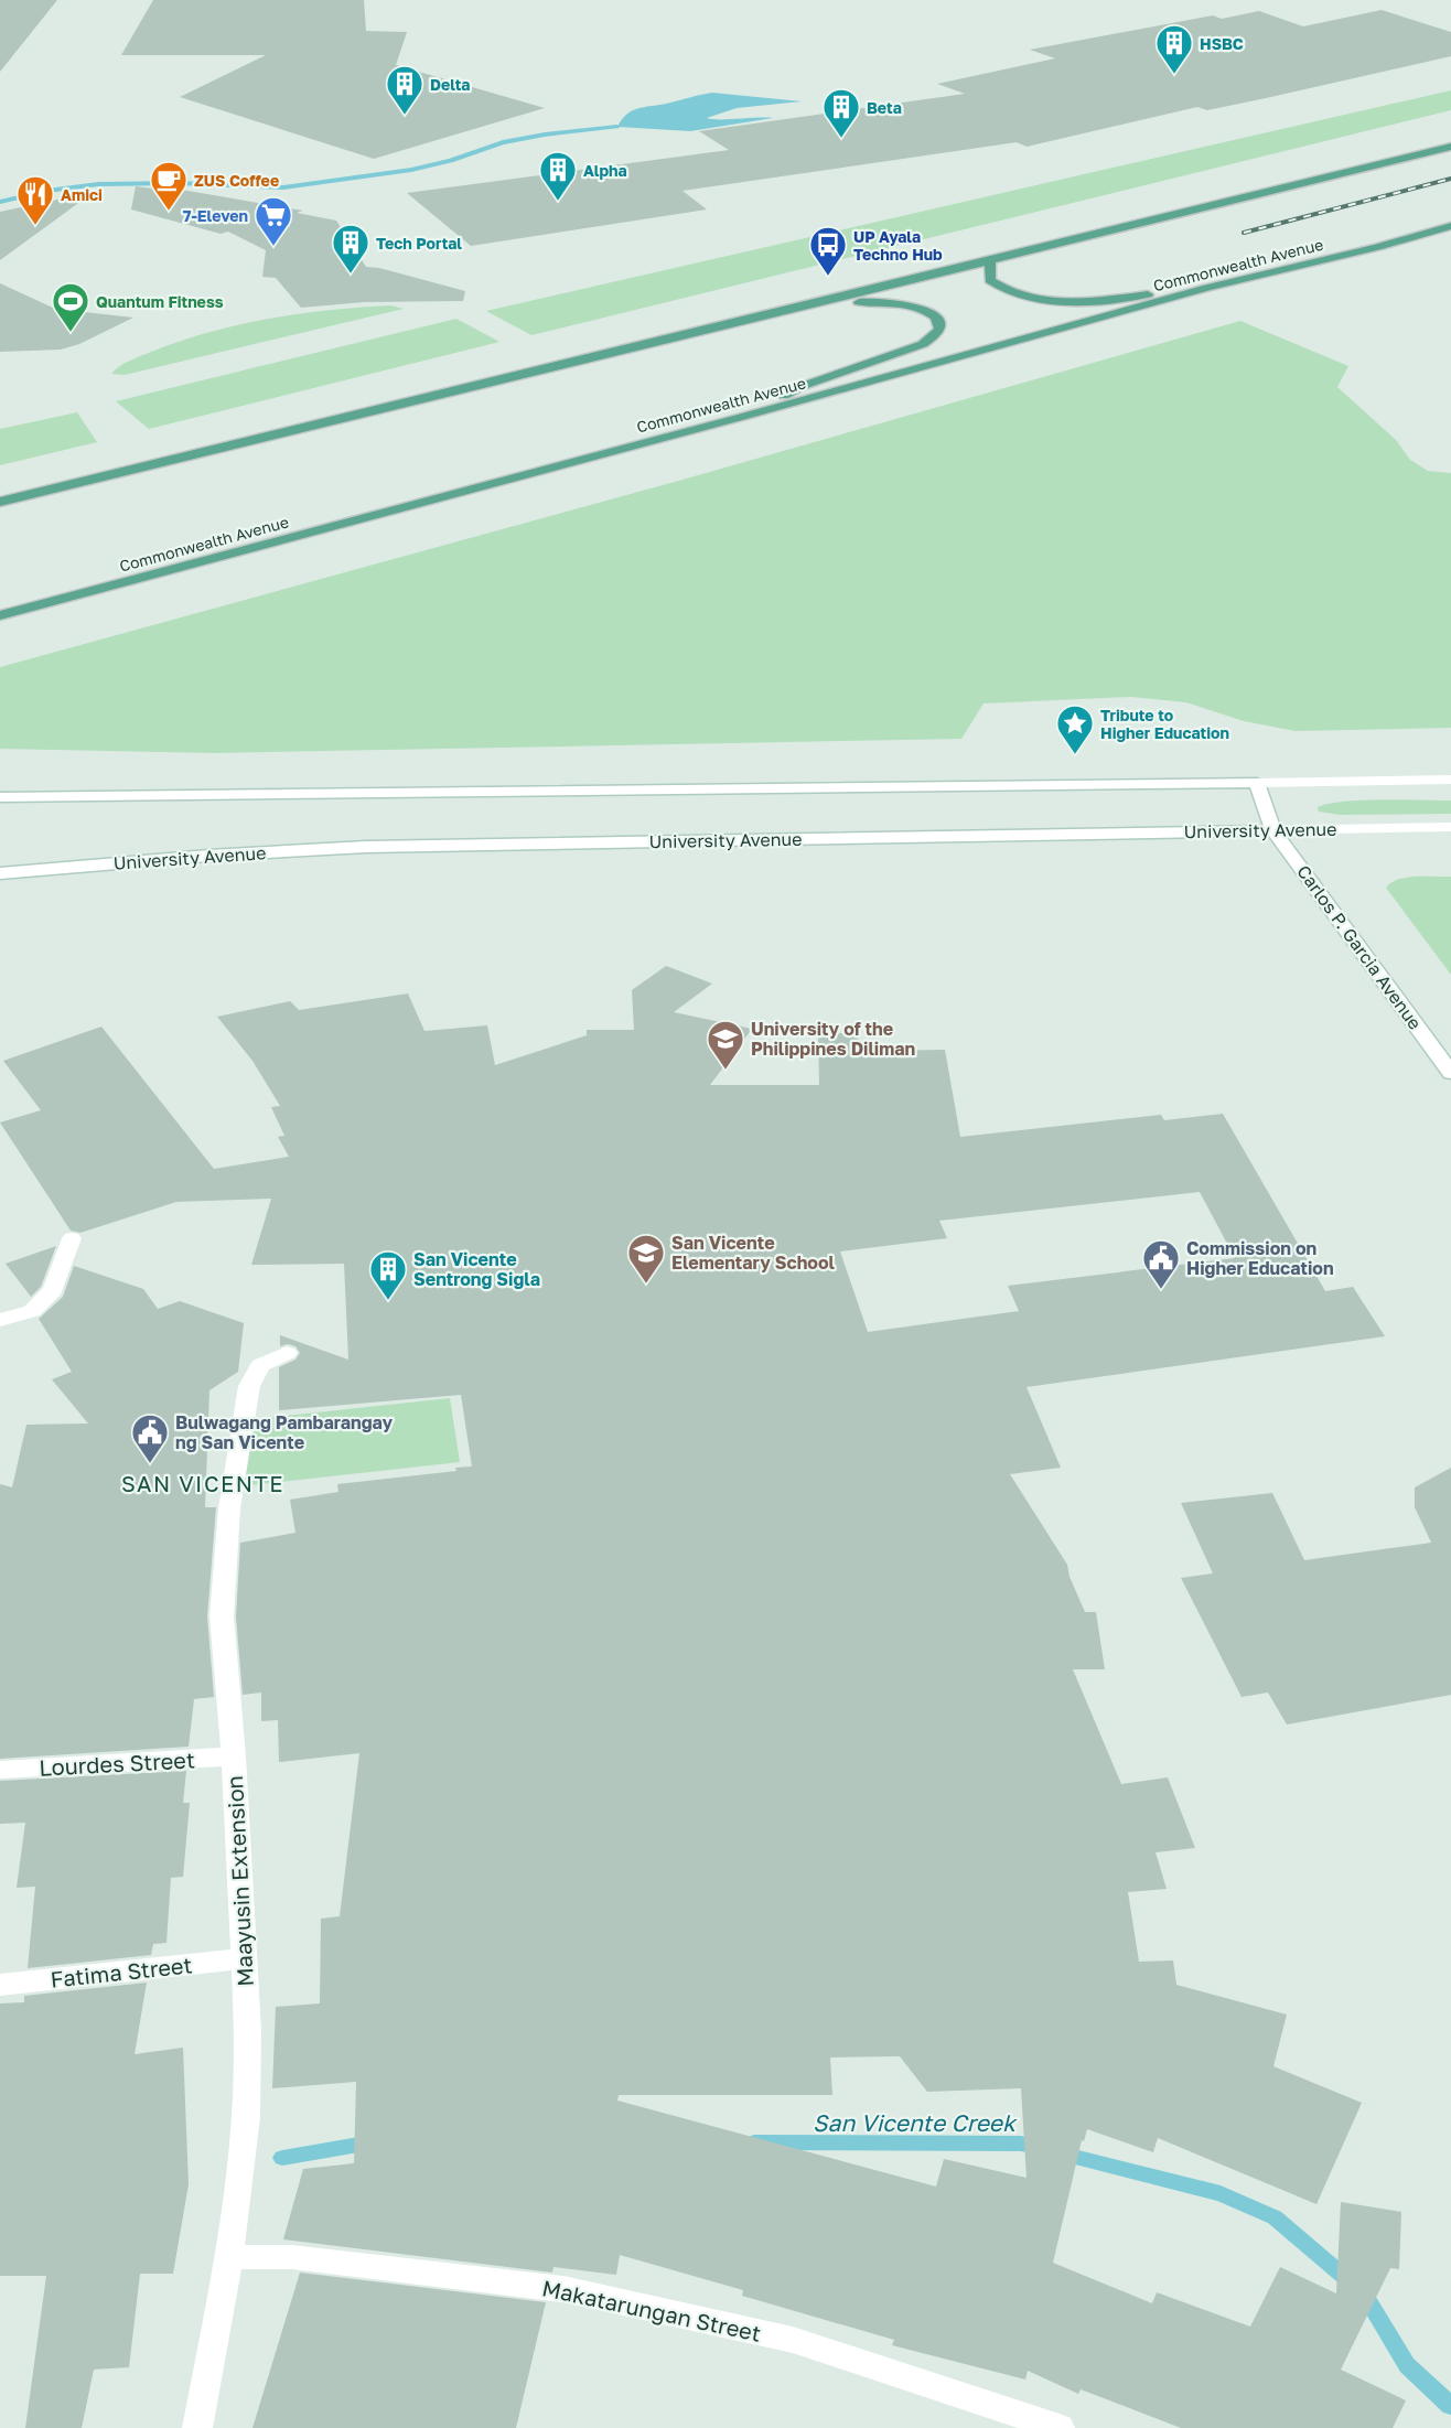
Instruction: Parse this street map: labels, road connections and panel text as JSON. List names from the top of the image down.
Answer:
{
  "streets": {
    "main road": [
      "Commonwealth Avenue",
      "University Avenue",
      "Carlos P. Garcia Avenue",
      "Lourdes Street",
      "Maayusin Extension",
      "Fatima Street",
      "Makatarungan Street"
    ]
  },
  "crossings": [
    ["University Avenue", "Carlos P. Garcia Avenue"],
    ["Lourdes Street", "Maayusin Extension"],
    ["Maayusin Extension", "Fatima Street"],
    ["Maayusin Extension", "Makatarungan Street"]
  ],
  "districts": ["SAN VICENTE"],
  "water": ["San Vicente Creek"],
  "places": {
    "building": [
      "HSBC",
      "Delta",
      "Beta",
      "Alpha",
      "Tech Portal",
      "San Vicente Sentrong Sigla"
    ],
    "cafe": ["ZUS Coffee"],
    "restaurant": ["Amici"],
    "supermarket": ["7-Eleven"],
    "bus stop": ["UP Ayala Techno Hub"],
    "sports": ["Quantum Fitness"],
    "place": ["Tribute to Higher Education"],
    "school or university": ["University of the Philippines Diliman", "San Vicente Elementary School"],
    "public building": ["Commission on Higher Education", "Bulwagang Pambarangay ng San Vicente"]
  }
}
